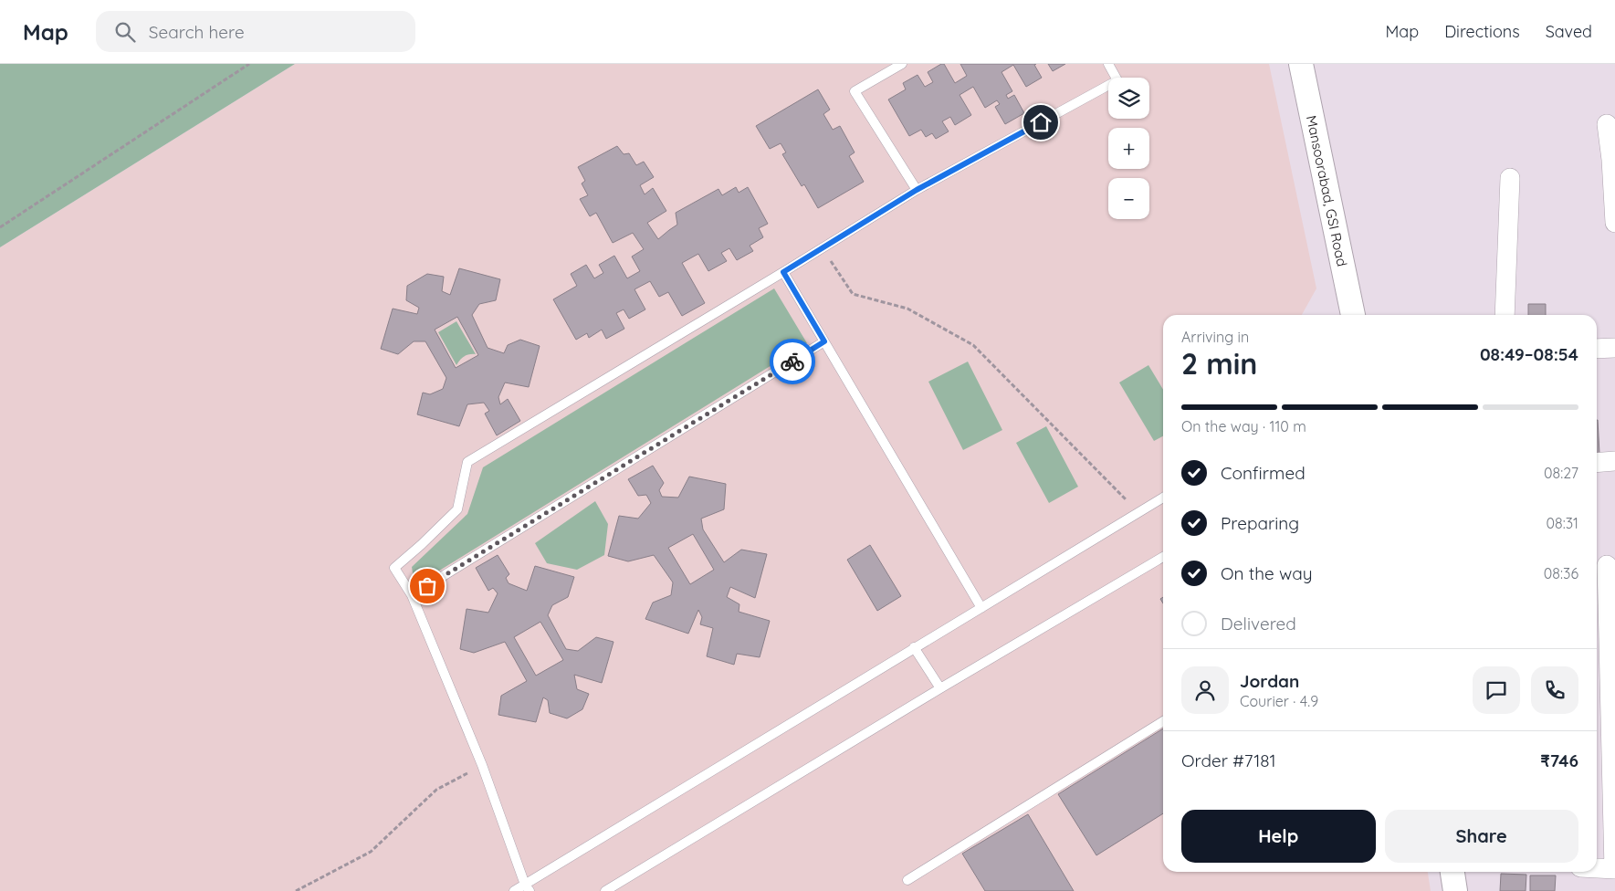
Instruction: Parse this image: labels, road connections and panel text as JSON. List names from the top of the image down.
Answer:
{
  "streets": {
    "street": ["Mansoorabad, GSI Road"]
  },
  "page": {
    "header": "Map",
    "search": "Search here",
    "nav": ["Map", "Directions", "Saved"],
    "map_buttons": ["+", "−"],
    "heading": ["2 min", "Arriving in", "08:49–08:54"],
    "panel": [
      "Jordan",
      "Courier · 4.9",
      "Order #7181",
      "₹746"
    ],
    "bar": "On the way · 110 m",
    "list": [
      ["Confirmed", "08:27"],
      ["Preparing", "08:31"],
      ["On the way", "08:36"],
      "Delivered"
    ],
    "buttons": ["Help", "Share"]
  }
}
